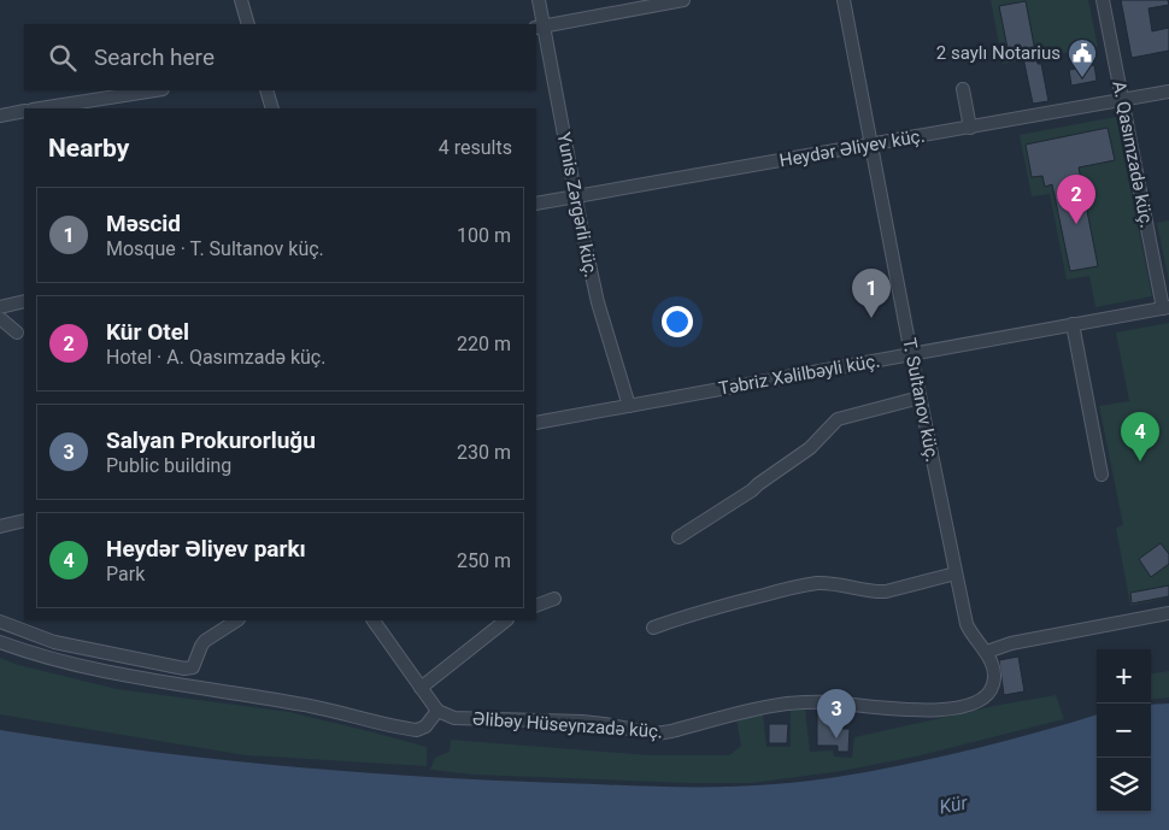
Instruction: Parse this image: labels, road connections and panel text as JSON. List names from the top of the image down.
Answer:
{
  "streets": {
    "street": [
      "Heydər Əliyev küç.",
      "A. Qasımzadə küç.",
      "Yunis Zərgərli küç.",
      "Təbriz Xəlilbəyli küç.",
      "T. Sultanov küç.",
      "Əlibəy Hüseynzadə küç."
    ]
  },
  "crossings": [
    ["Heydər Əliyev küç.", "A. Qasımzadə küç."],
    ["Heydər Əliyev küç.", "Yunis Zərgərli küç."],
    ["Heydər Əliyev küç.", "T. Sultanov küç."],
    ["A. Qasımzadə küç.", "Təbriz Xəlilbəyli küç."],
    ["Yunis Zərgərli küç.", "Təbriz Xəlilbəyli küç."],
    ["Təbriz Xəlilbəyli küç.", "T. Sultanov küç."],
    ["T. Sultanov küç.", "Əlibəy Hüseynzadə küç."]
  ],
  "water": ["Kür"],
  "places": {
    "public building": ["2 saylı Notarius"]
  },
  "page": {
    "search": "Search here",
    "heading": ["Nearby", "4 results"],
    "pins": [
      "2",
      "1",
      "4",
      "3"
    ],
    "list": [
      {
        "mark": "1",
        "name": "Məscid",
        "note": "Mosque · T. Sultanov küç.",
        "value": "100 m"
      },
      {
        "mark": "2",
        "name": "Kür Otel",
        "note": "Hotel · A. Qasımzadə küç.",
        "value": "220 m"
      },
      {
        "mark": "3",
        "name": "Salyan Prokurorluğu",
        "note": "Public building",
        "value": "230 m"
      },
      {
        "mark": "4",
        "name": "Heydər Əliyev parkı",
        "note": "Park",
        "value": "250 m"
      }
    ],
    "map_buttons": ["+", "−"]
  }
}
